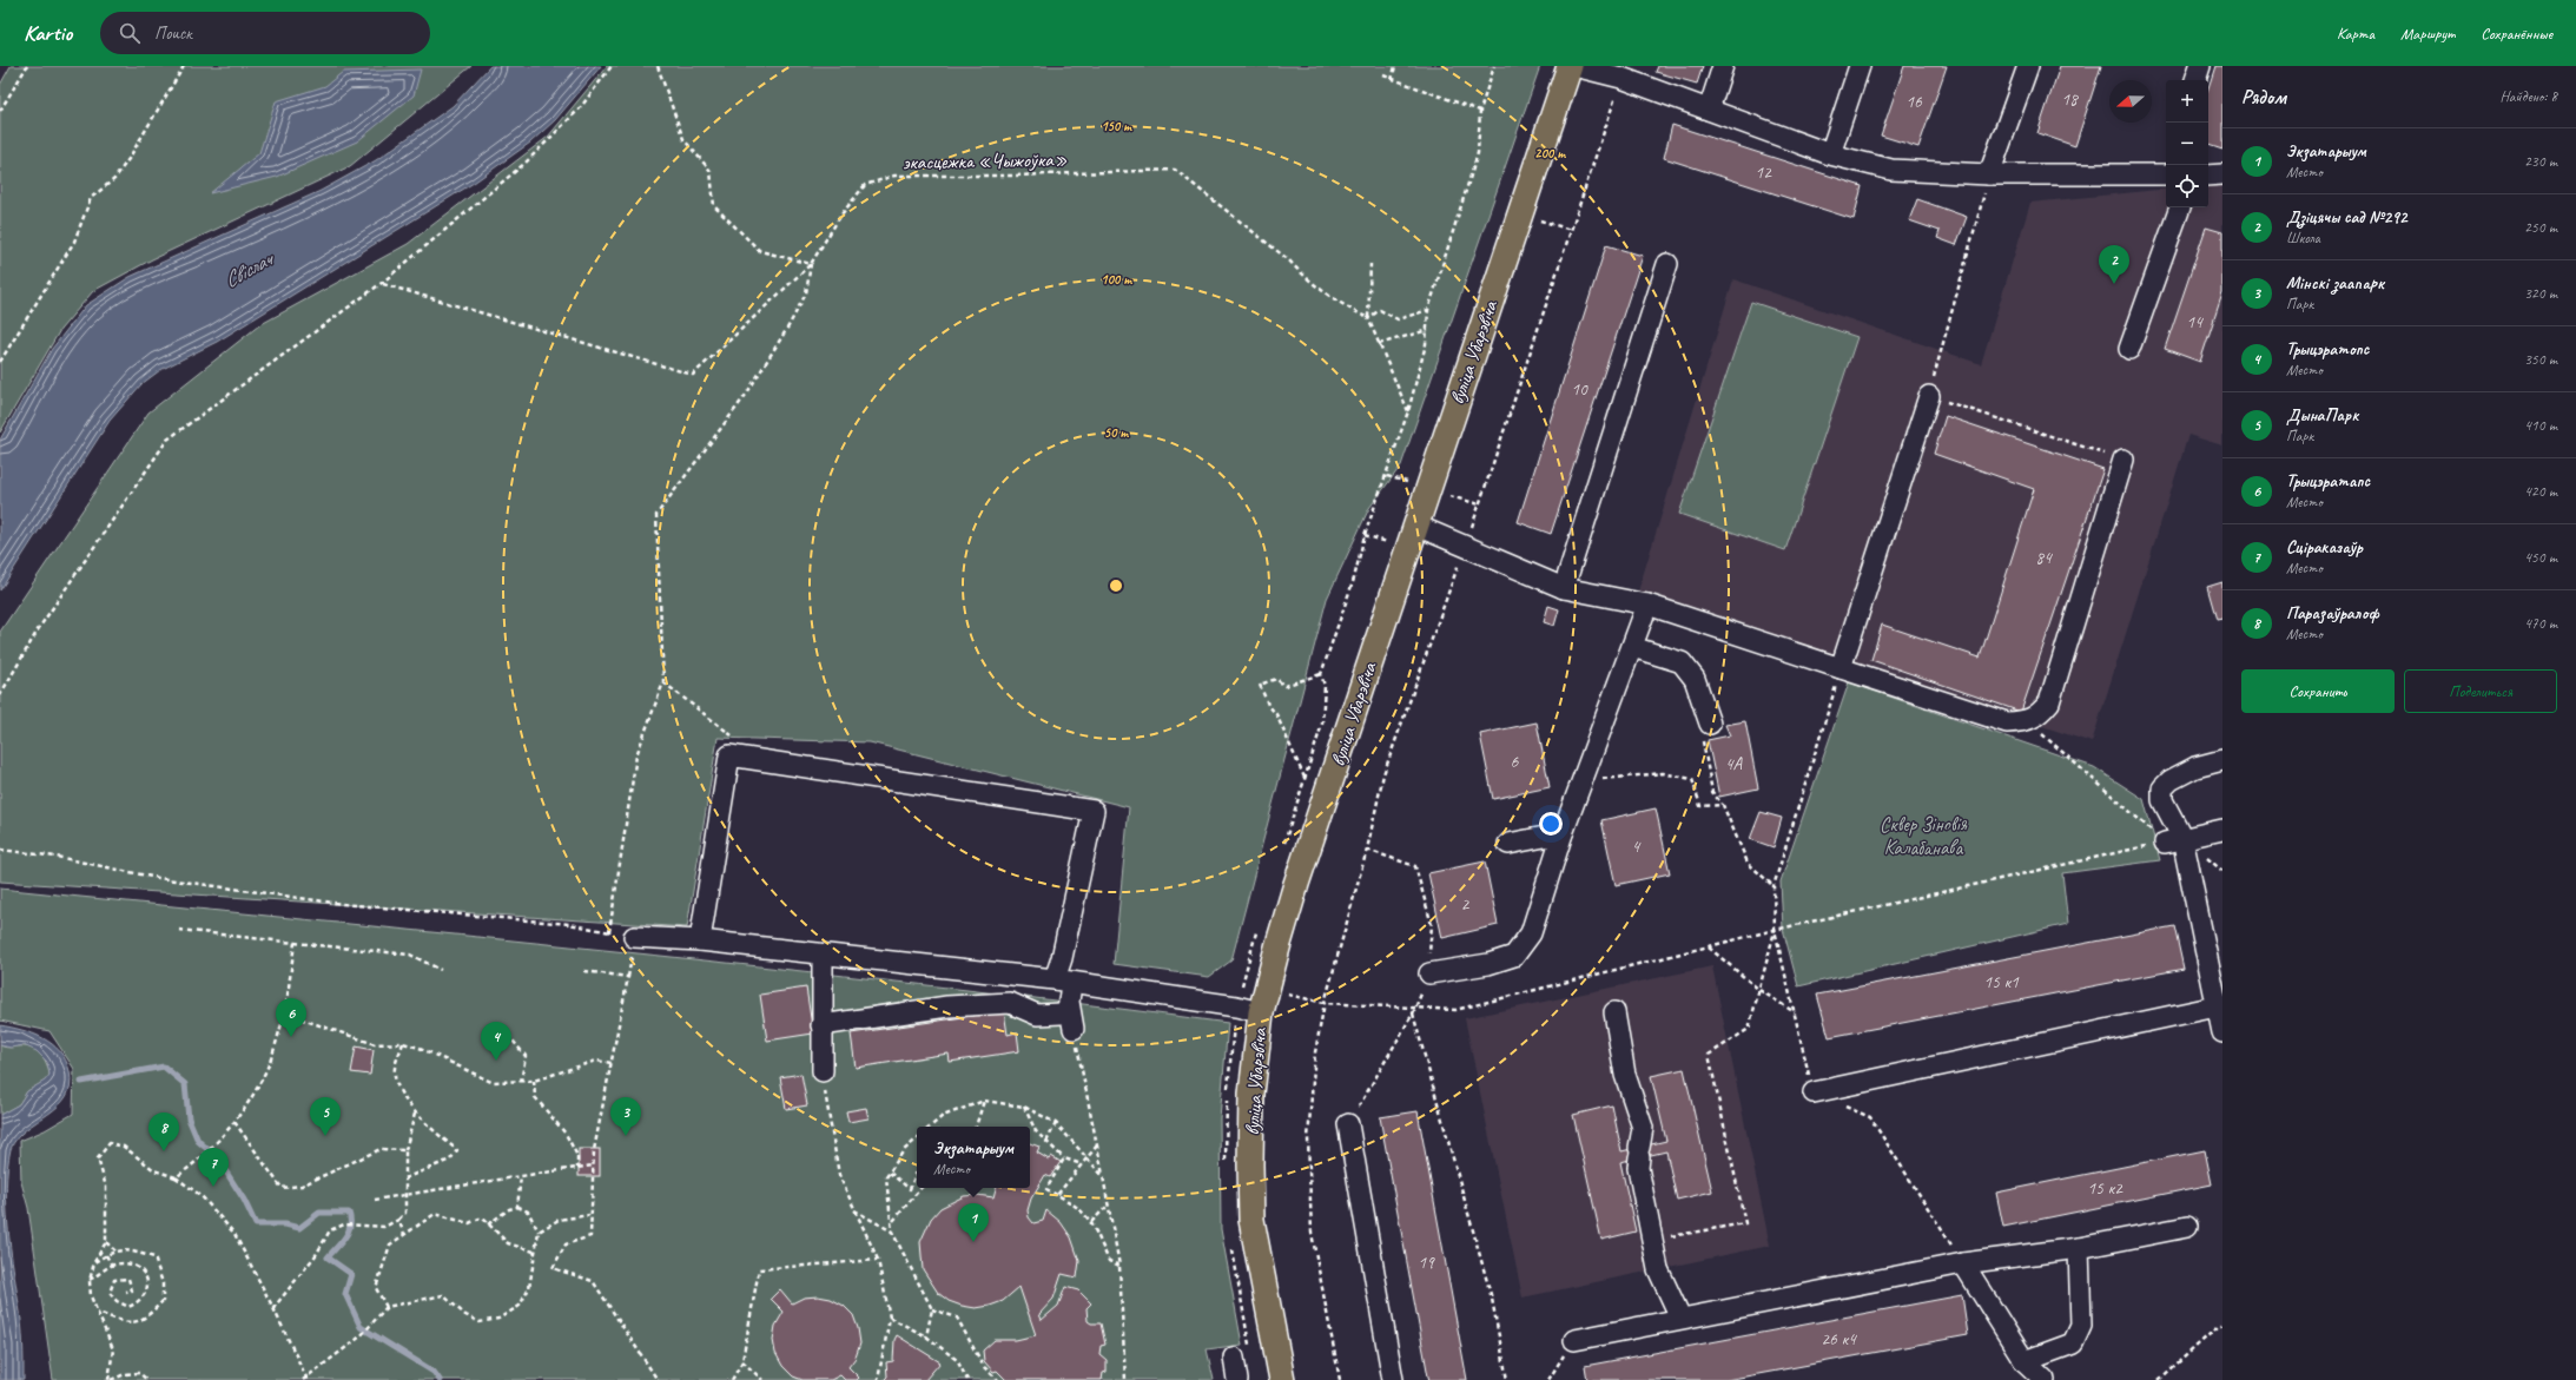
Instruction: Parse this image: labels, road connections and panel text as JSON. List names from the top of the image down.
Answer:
{
  "streets": {
    "main road": ["вуліца Убарэвіча"],
    "path": ["экасцежка «Чыжоўка»"]
  },
  "water": ["Свіслач"],
  "parks": ["Сквер Зіновія Калабанава"],
  "house_numbers": [
    "18",
    "16",
    "12",
    "14",
    "10",
    "84",
    "6",
    "4А",
    "4",
    "2",
    "15 к1",
    "15 к2",
    "19",
    "26 к4"
  ],
  "north": "left",
  "page": {
    "header": "Kartio",
    "search": "Поиск",
    "nav": ["Карта", "Маршрут", "Сохранённые"],
    "heading": ["Рядом", "Найдено: 8"],
    "map_buttons": ["+", "−"],
    "list": [
      {
        "mark": "1",
        "name": "Экзатарыум",
        "note": "Место",
        "value": "230 m"
      },
      {
        "mark": "2",
        "name": "Дзіцячы сад №292",
        "note": "Школа",
        "value": "250 m"
      },
      {
        "mark": "3",
        "name": "Мінскі заапарк",
        "note": "Парк",
        "value": "320 m"
      },
      {
        "mark": "4",
        "name": "Трыцэратопс",
        "note": "Место",
        "value": "350 m"
      },
      {
        "mark": "5",
        "name": "ДынаПарк",
        "note": "Парк",
        "value": "410 m"
      },
      {
        "mark": "6",
        "name": "Трыцэратапс",
        "note": "Место",
        "value": "420 m"
      },
      {
        "mark": "7",
        "name": "Сціраказаўр",
        "note": "Место",
        "value": "450 m"
      },
      {
        "mark": "8",
        "name": "Паразаўралоф",
        "note": "Место",
        "value": "470 m"
      }
    ],
    "pins": [
      "2",
      "6",
      "4",
      "3",
      "5",
      "8",
      "7",
      "1"
    ],
    "buttons": ["Сохранить", "Поделиться"],
    "popup": ["Экзатарыум", "Место"]
  },
  "rings": [
    "150 m",
    "200 m",
    "100 m",
    "50 m"
  ]
}
